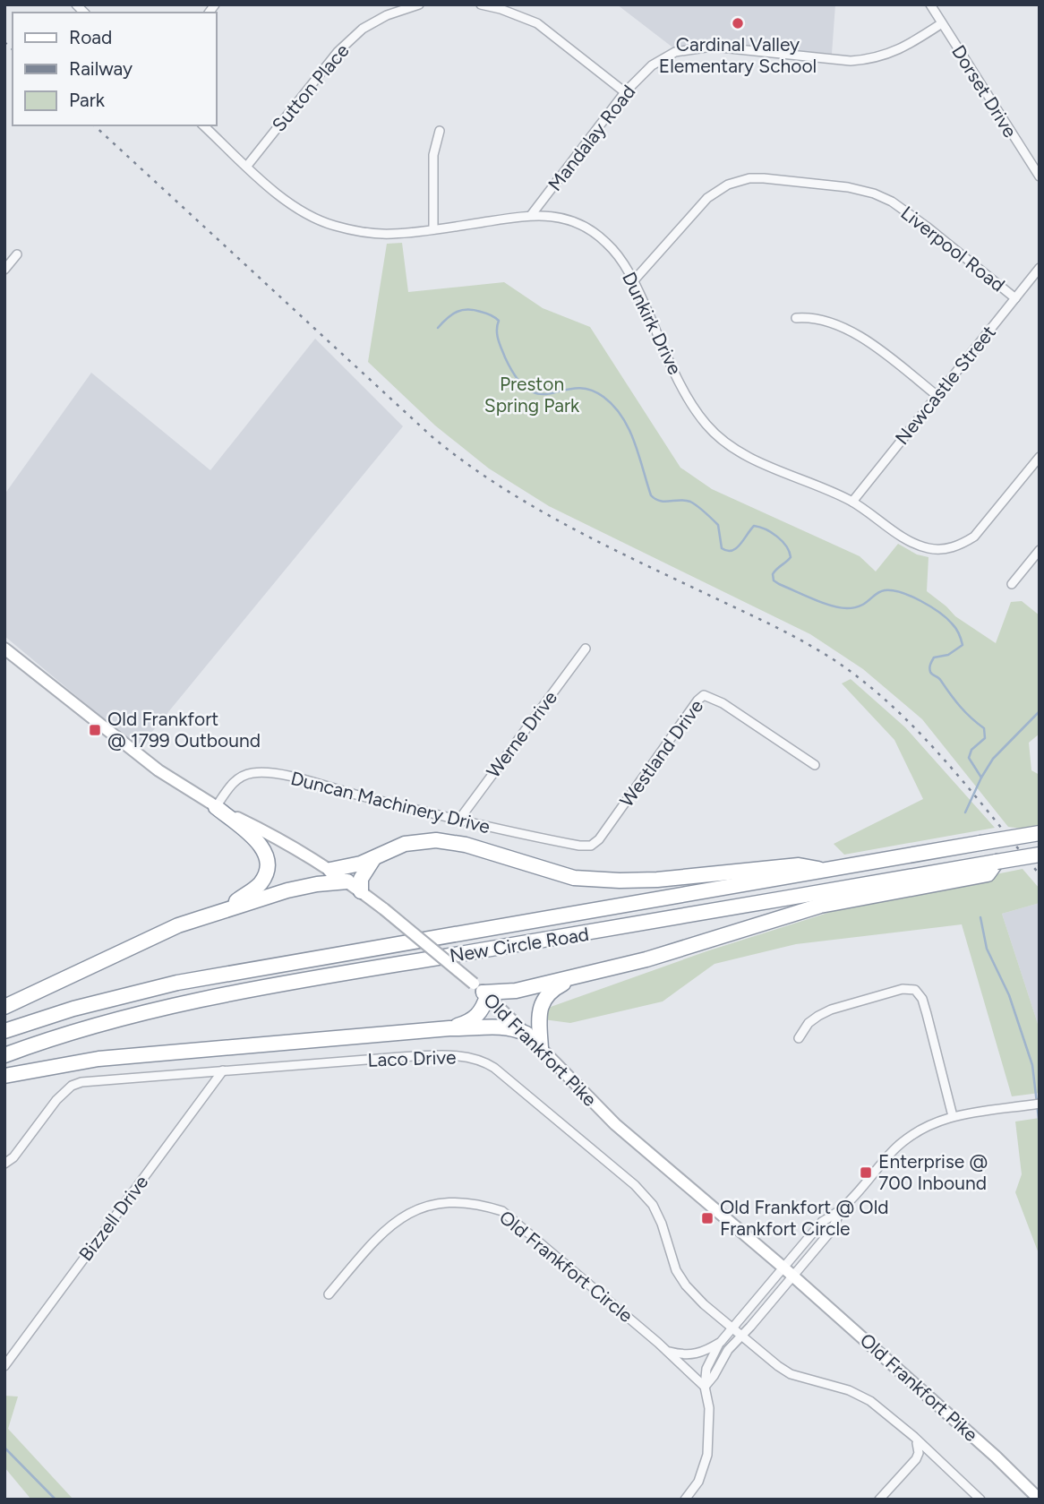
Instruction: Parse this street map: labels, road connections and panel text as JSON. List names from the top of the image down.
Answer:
{
  "streets": {
    "highway": ["New Circle Road"],
    "main road": ["Old Frankfort Pike"],
    "street": [
      "Sutton Place",
      "Dorset Drive",
      "Mandalay Road",
      "Liverpool Road",
      "Dunkirk Drive",
      "Newcastle Street",
      "Werne Drive",
      "Westland Drive",
      "Duncan Machinery Drive",
      "Laco Drive",
      "Bizzell Drive",
      "Old Frankfort Circle"
    ]
  },
  "crossings": [
    ["Sutton Place", "Dunkirk Drive"],
    ["Dorset Drive", "Mandalay Road"],
    ["Mandalay Road", "Dunkirk Drive"],
    ["Liverpool Road", "Dunkirk Drive"],
    ["Liverpool Road", "Newcastle Street"],
    ["Dunkirk Drive", "Newcastle Street"],
    ["Werne Drive", "Duncan Machinery Drive"],
    ["Westland Drive", "Duncan Machinery Drive"],
    ["Duncan Machinery Drive", "Old Frankfort Pike"],
    ["Laco Drive", "Bizzell Drive"]
  ],
  "parks": ["Preston Spring Park"],
  "places": {
    "other": ["Cardinal Valley Elementary School"],
    "transit": ["Old Frankfort @ 1799 Outbound", "Enterprise @ 700 Inbound", "Old Frankfort @ Old Frankfort Circle"]
  },
  "legend": ["Road", "Railway", "Park"]
}
